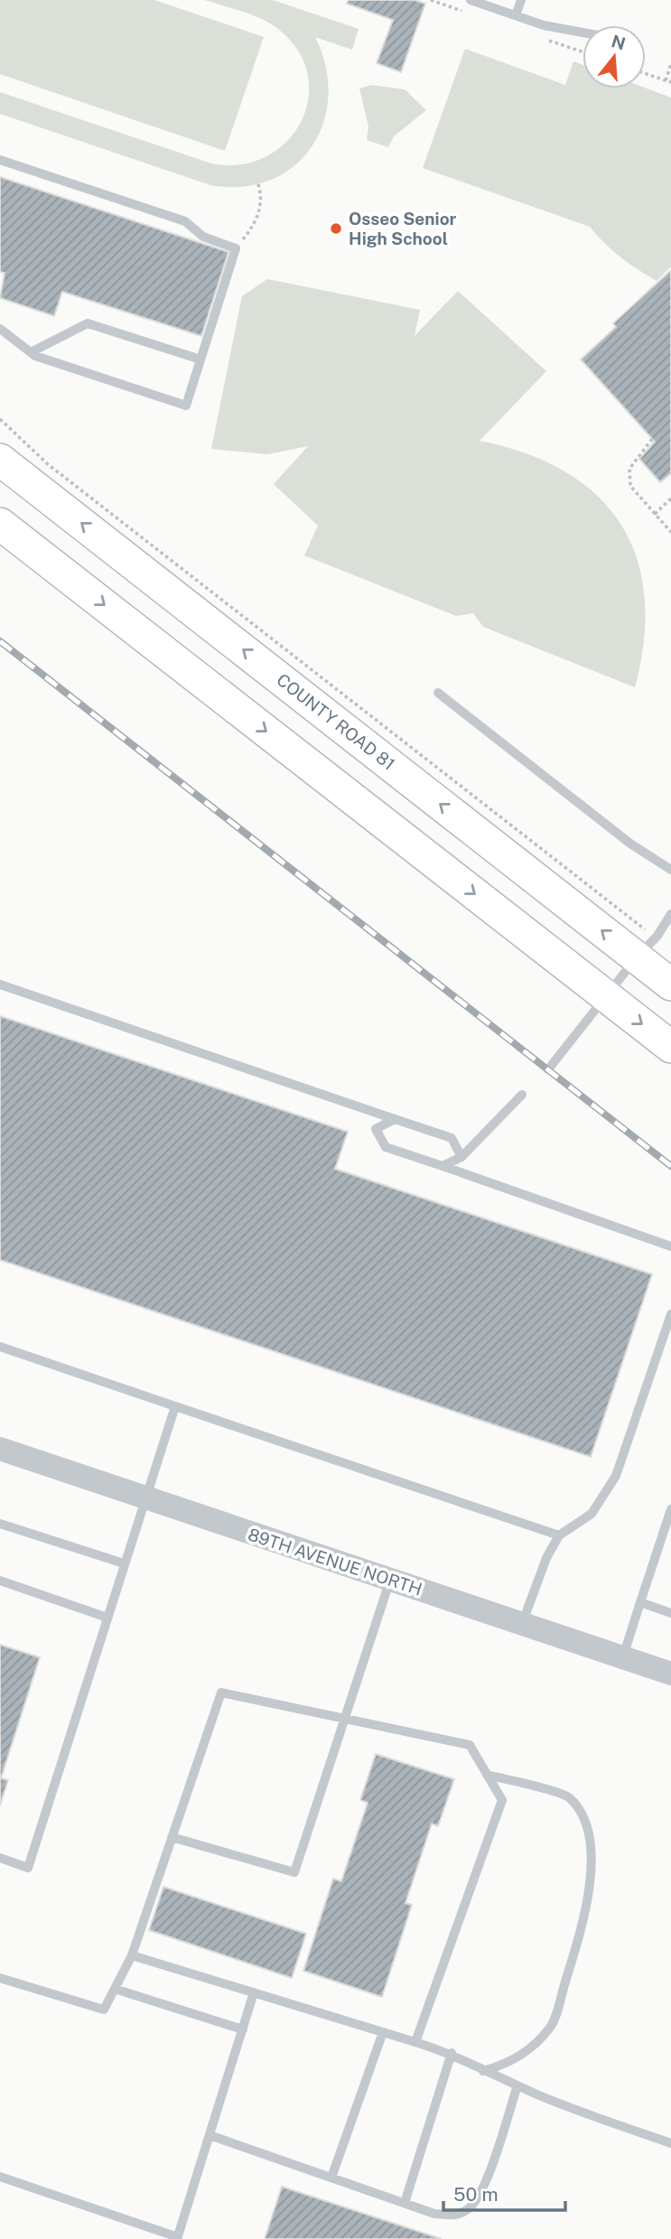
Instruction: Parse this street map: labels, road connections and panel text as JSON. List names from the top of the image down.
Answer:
{
  "streets": {
    "highway": ["COUNTY ROAD 81"],
    "street": ["89TH AVENUE NORTH"]
  },
  "places": ["Osseo Senior High School"],
  "scale_bar": "50 m",
  "north": "top"
}
